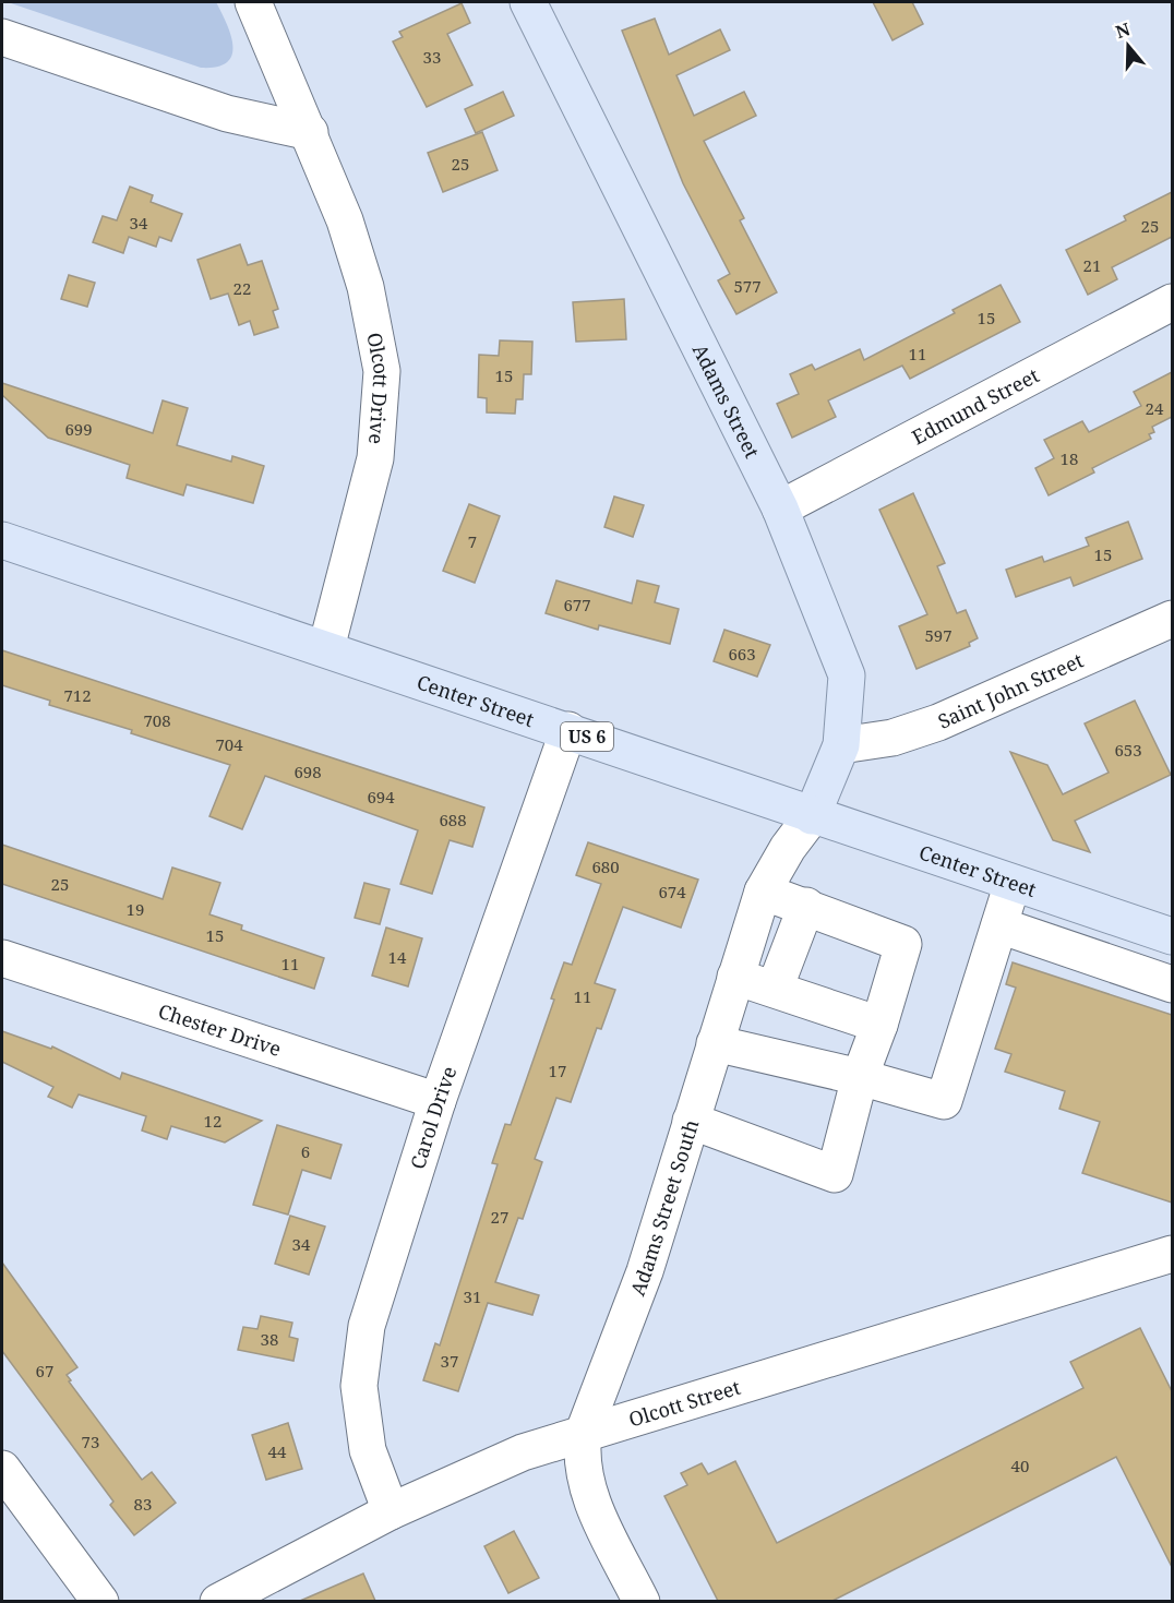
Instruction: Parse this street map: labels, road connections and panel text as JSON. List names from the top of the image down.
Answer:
{
  "streets": {
    "main road": ["Adams Street", "Center Street", "US 6"],
    "street": [
      "Olcott Drive",
      "Edmund Street",
      "Saint John Street",
      "Chester Drive",
      "Carol Drive",
      "Adams Street South",
      "Olcott Street"
    ]
  },
  "crossings": [
    ["Olcott Drive", "Center Street"],
    ["Adams Street", "Edmund Street"],
    ["Adams Street", "Saint John Street"],
    ["Adams Street", "Center Street"],
    ["Adams Street", "Adams Street South"],
    ["Center Street", "Carol Drive"],
    ["Center Street", "Adams Street South"],
    ["Chester Drive", "Carol Drive"],
    ["Carol Drive", "Olcott Street"],
    ["Adams Street South", "Olcott Street"]
  ],
  "house_numbers": [
    "33",
    "25",
    "34",
    "25",
    "21",
    "577",
    "22",
    "15",
    "11",
    "15",
    "24",
    "699",
    "18",
    "7",
    "15",
    "677",
    "597",
    "663",
    "712",
    "708",
    "704",
    "653",
    "698",
    "694",
    "688",
    "680",
    "25",
    "674",
    "19",
    "15",
    "14",
    "11",
    "11",
    "17",
    "12",
    "6",
    "27",
    "34",
    "31",
    "38",
    "37",
    "67",
    "73",
    "44",
    "40",
    "83"
  ],
  "north": "top"
}
